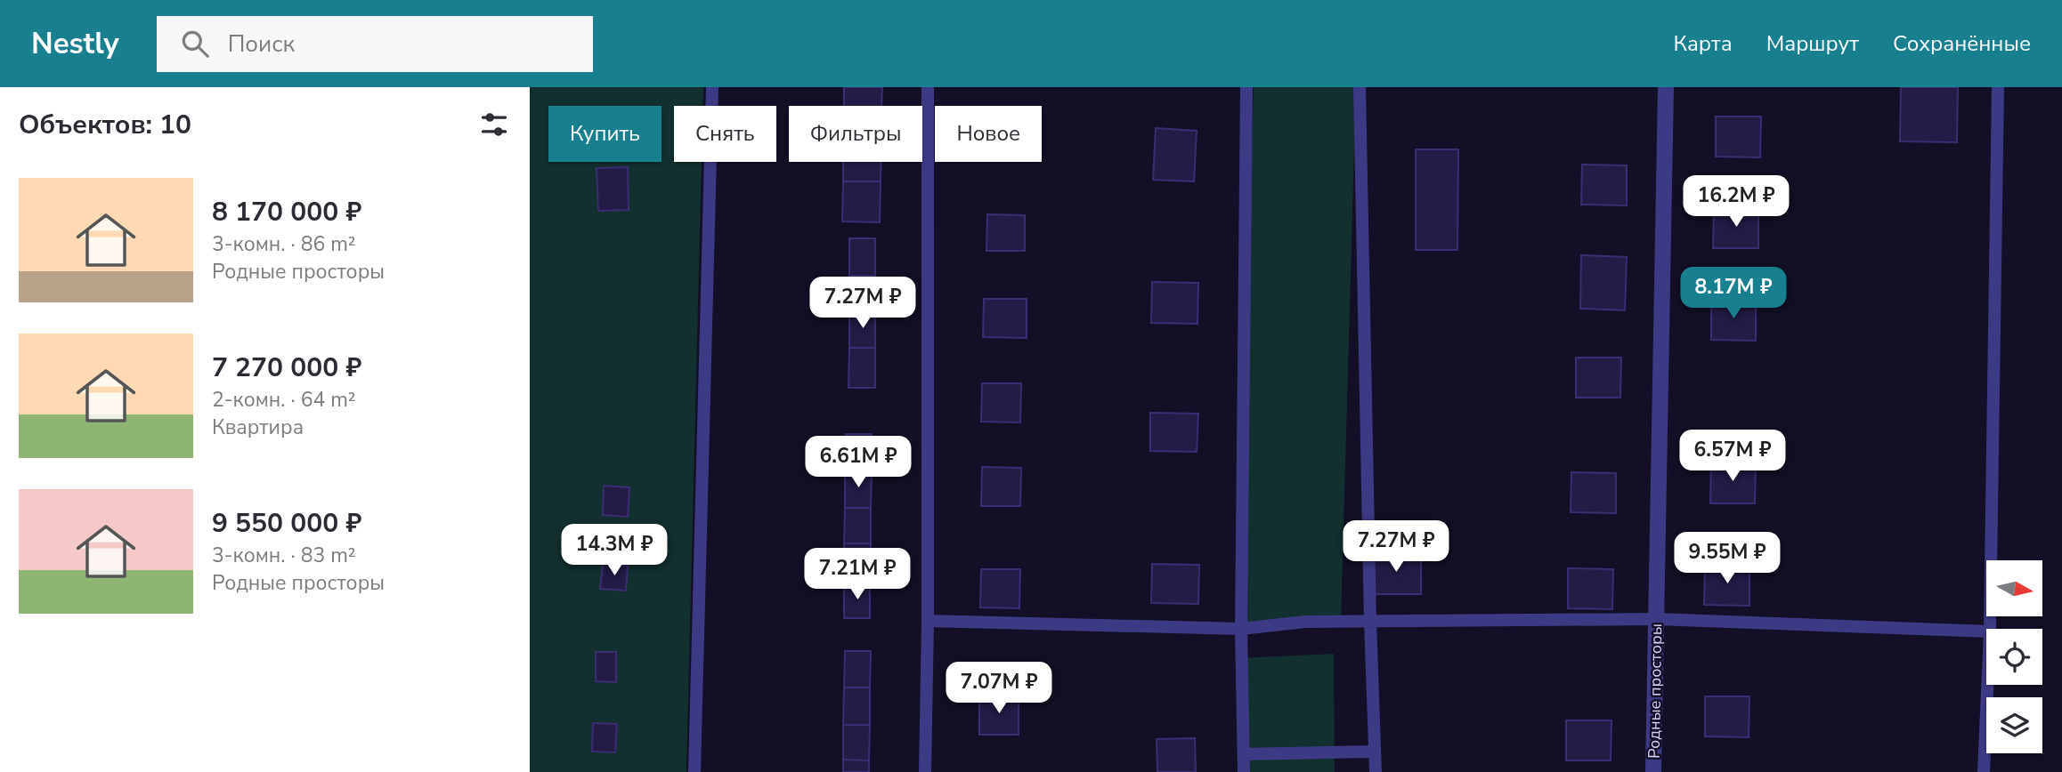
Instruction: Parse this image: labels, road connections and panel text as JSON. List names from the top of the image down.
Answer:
{
  "streets": {
    "street": ["Родные просторы"]
  },
  "north": "right",
  "page": {
    "header": "Nestly",
    "search": "Поиск",
    "nav": ["Карта", "Маршрут", "Сохранённые"],
    "heading": "Объектов: 10",
    "chip": [
      "Купить",
      "Снять",
      "Фильтры",
      "Новое"
    ],
    "list": [
      {
        "name": "8 170 000 ₽",
        "note": "3-комн. · 86 m² · Родные просторы"
      },
      {
        "name": "7 270 000 ₽",
        "note": "2-комн. · 64 m² · Квартира"
      },
      {
        "name": "9 550 000 ₽",
        "note": "3-комн. · 83 m² · Родные просторы"
      }
    ],
    "price": [
      "16.2M ₽",
      "8.17M ₽",
      "7.27M ₽",
      "6.57M ₽",
      "6.61M ₽",
      "7.27M ₽",
      "14.3M ₽",
      "9.55M ₽",
      "7.21M ₽",
      "7.07M ₽"
    ]
  }
}
